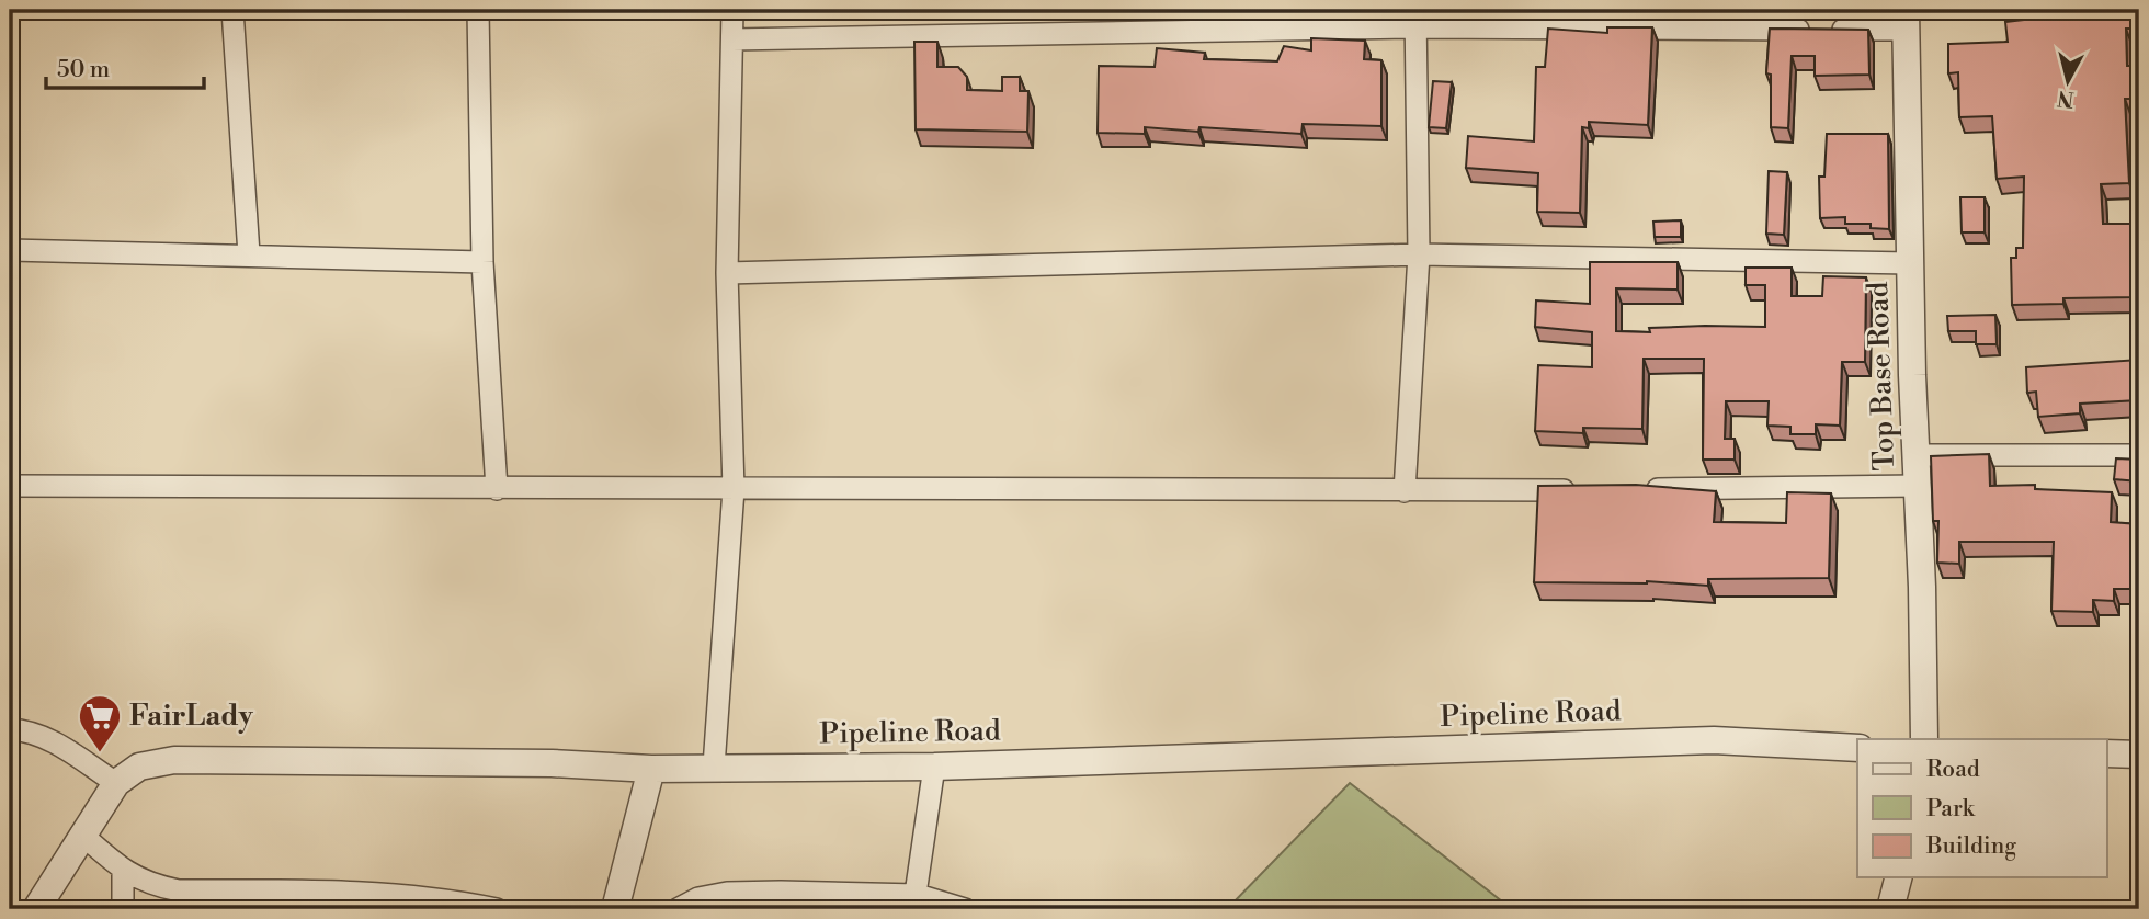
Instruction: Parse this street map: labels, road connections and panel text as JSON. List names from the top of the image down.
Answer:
{
  "streets": {
    "street": ["Top Base Road", "Pipeline Road"]
  },
  "places": {
    "supermarket": ["FairLady"]
  },
  "legend": ["Road", "Park", "Building"],
  "scale_bar": "50 m",
  "north": "bottom"
}
